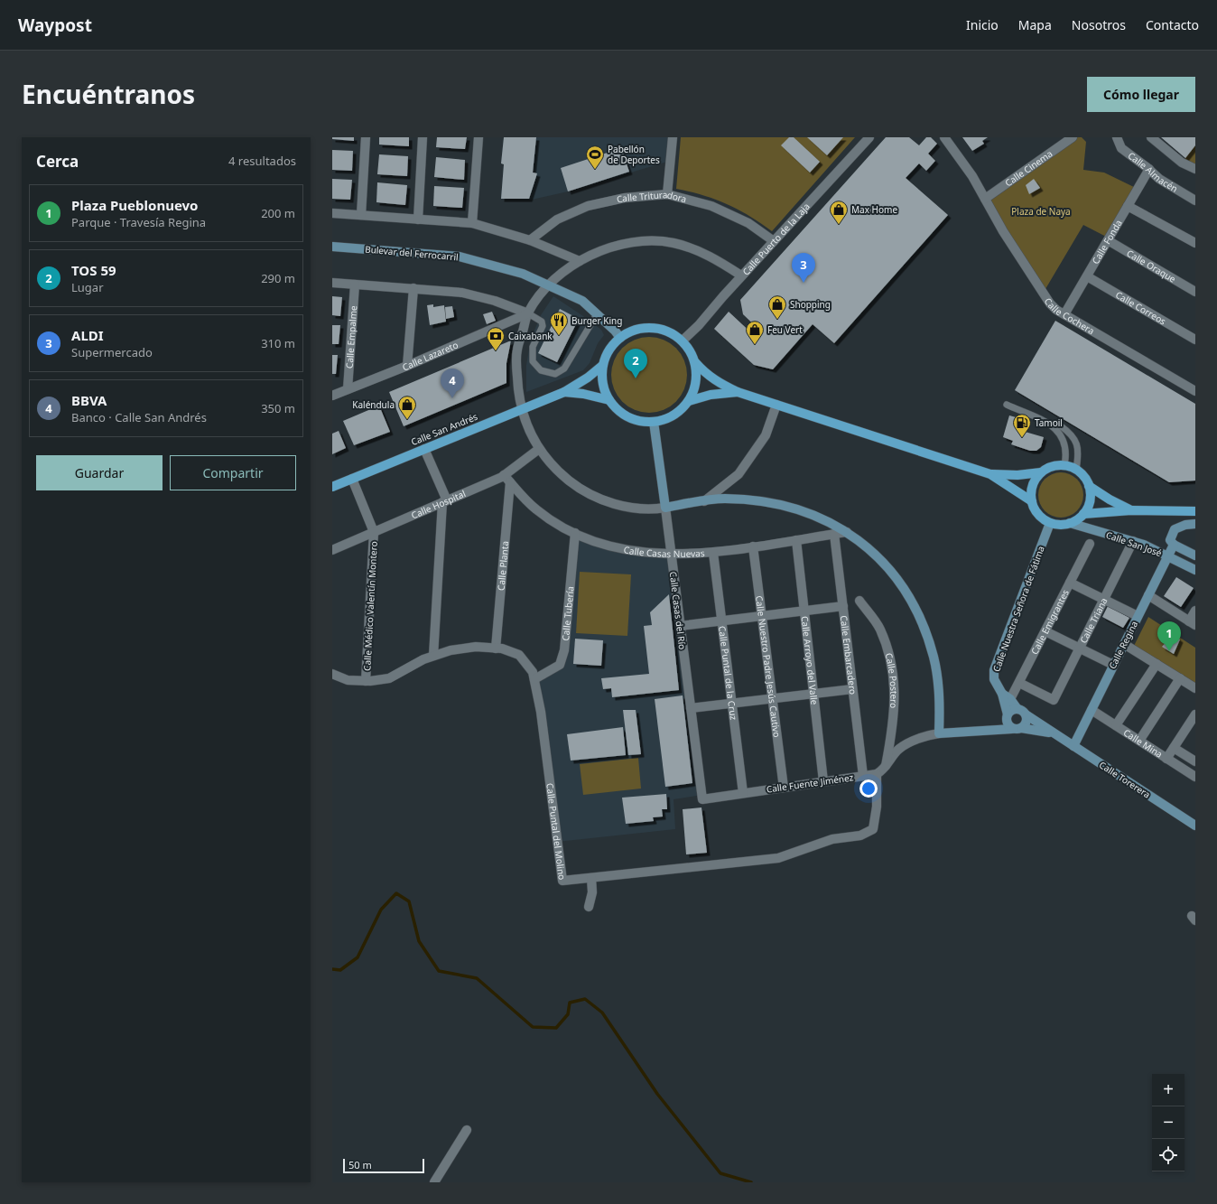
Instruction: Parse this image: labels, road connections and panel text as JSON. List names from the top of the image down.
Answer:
{
  "streets": {
    "main road": ["Calle San Andrés"],
    "street": [
      "Calle Cinema",
      "Calle Almacén",
      "Calle Trituradora",
      "Calle Puerto de la Laja",
      "Calle Fonda",
      "Bulevar del Ferrocarril",
      "Calle Oraque",
      "Calle Correos",
      "Calle Cochera",
      "Calle Empalme",
      "Calle Lazareto",
      "Calle Hospital",
      "Calle San José",
      "Calle Casas Nuevas",
      "Calle Planta",
      "Calle Médico Valentín Montero",
      "Calle Nuestra Señora de Fátima",
      "Calle Casas del Río",
      "Calle Tubería",
      "Calle Triana",
      "Calle Emigrantes",
      "Calle Regina",
      "Calle Embarcadero",
      "Calle Arroyo del Valle",
      "Calle Nuestro Padre Jesús Cautivo",
      "Calle Puntal de la Cruz",
      "Calle Postero",
      "Calle Mina",
      "Calle Torerera",
      "Calle Fuente Jiménez",
      "Calle Puntal del Molino"
    ]
  },
  "crossings": [
    ["Calle Cinema", "Calle Cochera"],
    ["Calle Almacén", "Calle Fonda"],
    ["Calle Trituradora", "Calle Puerto de la Laja"],
    ["Calle Puerto de la Laja", "Bulevar del Ferrocarril"],
    ["Calle Puerto de la Laja", "Calle San Andrés"],
    ["Calle Puerto de la Laja", "Calle Casas del Río"],
    ["Calle Fonda", "Calle Oraque"],
    ["Calle Fonda", "Calle Correos"],
    ["Calle Fonda", "Calle Cochera"],
    ["Bulevar del Ferrocarril", "Calle San Andrés"],
    ["Bulevar del Ferrocarril", "Calle Casas del Río"],
    ["Calle Empalme", "Calle Lazareto"],
    ["Calle San Andrés", "Calle Casas del Río"],
    ["Calle Hospital", "Calle Casas Nuevas"],
    ["Calle Hospital", "Calle Planta"],
    ["Calle Hospital", "Calle Médico Valentín Montero"],
    ["Calle San José", "Calle Nuestra Señora de Fátima"],
    ["Calle San José", "Calle Triana"],
    ["Calle San José", "Calle Regina"],
    ["Calle Casas Nuevas", "Calle Planta"],
    ["Calle Casas Nuevas", "Calle Casas del Río"],
    ["Calle Casas Nuevas", "Calle Tubería"],
    ["Calle Casas Nuevas", "Calle Embarcadero"],
    ["Calle Casas Nuevas", "Calle Arroyo del Valle"],
    ["Calle Casas Nuevas", "Calle Nuestro Padre Jesús Cautivo"],
    ["Calle Casas Nuevas", "Calle Puntal de la Cruz"],
    ["Calle Planta", "Calle Puntal del Molino"],
    ["Calle Médico Valentín Montero", "Calle Puntal del Molino"],
    ["Calle Nuestra Señora de Fátima", "Calle Torerera"],
    ["Calle Nuestra Señora de Fátima", "Calle Fuente Jiménez"],
    ["Calle Casas del Río", "Calle Fuente Jiménez"],
    ["Calle Tubería", "Calle Puntal del Molino"],
    ["Calle Triana", "Calle Emigrantes"],
    ["Calle Regina", "Calle Mina"],
    ["Calle Regina", "Calle Torerera"],
    ["Calle Embarcadero", "Calle Fuente Jiménez"],
    ["Calle Arroyo del Valle", "Calle Fuente Jiménez"],
    ["Calle Nuestro Padre Jesús Cautivo", "Calle Fuente Jiménez"],
    ["Calle Puntal de la Cruz", "Calle Fuente Jiménez"],
    ["Calle Postero", "Calle Fuente Jiménez"],
    ["Calle Torerera", "Calle Fuente Jiménez"],
    ["Calle Fuente Jiménez", "Calle Puntal del Molino"]
  ],
  "parks": ["Plaza de Naya"],
  "places": {
    "sports": ["Pabellón de Deportes"],
    "shop": [
      "Max Home",
      "Shopping",
      "Feu Vert",
      "Kaléndula"
    ],
    "restaurant": ["Burger King"],
    "bank": ["Caixabank"],
    "fuel station": ["Tamoil"]
  },
  "scale_bar": "50 m",
  "page": {
    "header": "Waypost",
    "nav": [
      "Inicio",
      "Mapa",
      "Nosotros",
      "Contacto"
    ],
    "title": "Encuéntranos",
    "buttons": [
      "Cómo llegar",
      ["Guardar", "Compartir"]
    ],
    "heading": ["Cerca", "4 resultados"],
    "list": [
      {
        "mark": "1",
        "name": "Plaza Pueblonuevo",
        "note": "Parque · Travesía Regina",
        "value": "200 m"
      },
      {
        "mark": "2",
        "name": "TOS 59",
        "note": "Lugar",
        "value": "290 m"
      },
      {
        "mark": "3",
        "name": "ALDI",
        "note": "Supermercado",
        "value": "310 m"
      },
      {
        "mark": "4",
        "name": "BBVA",
        "note": "Banco · Calle San Andrés",
        "value": "350 m"
      }
    ],
    "pins": [
      "3",
      "2",
      "4",
      "1"
    ],
    "map_buttons": ["+", "−"],
    "scale": "50 m"
  }
}
